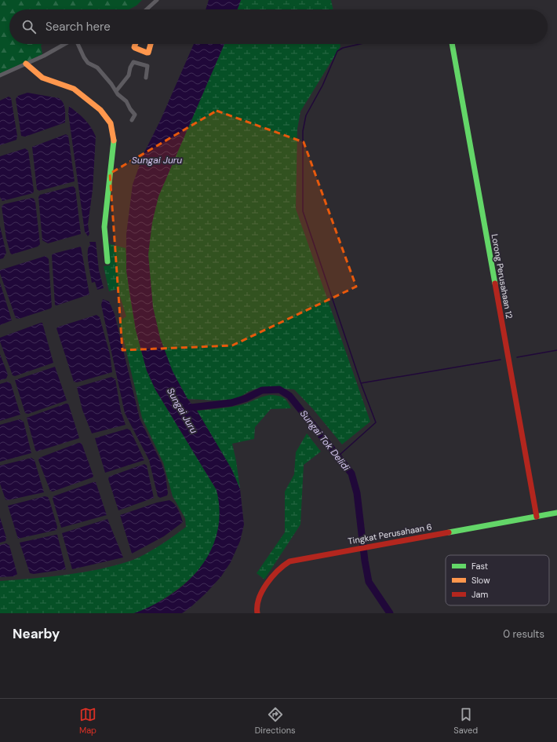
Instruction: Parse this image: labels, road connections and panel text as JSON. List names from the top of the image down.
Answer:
{
  "streets": {
    "street": ["Lorong Perusahaan 12", "Tingkat Perusahaan 6"]
  },
  "crossings": [
    ["Lorong Perusahaan 12", "Tingkat Perusahaan 6"]
  ],
  "water": ["Sungai Juru", "Sungai Tok Delidi"],
  "legend": ["Fast", "Slow", "Jam"],
  "page": {
    "search": "Search here",
    "heading": ["Nearby", "0 results"],
    "nav": ["Map", "Directions", "Saved"]
  }
}
